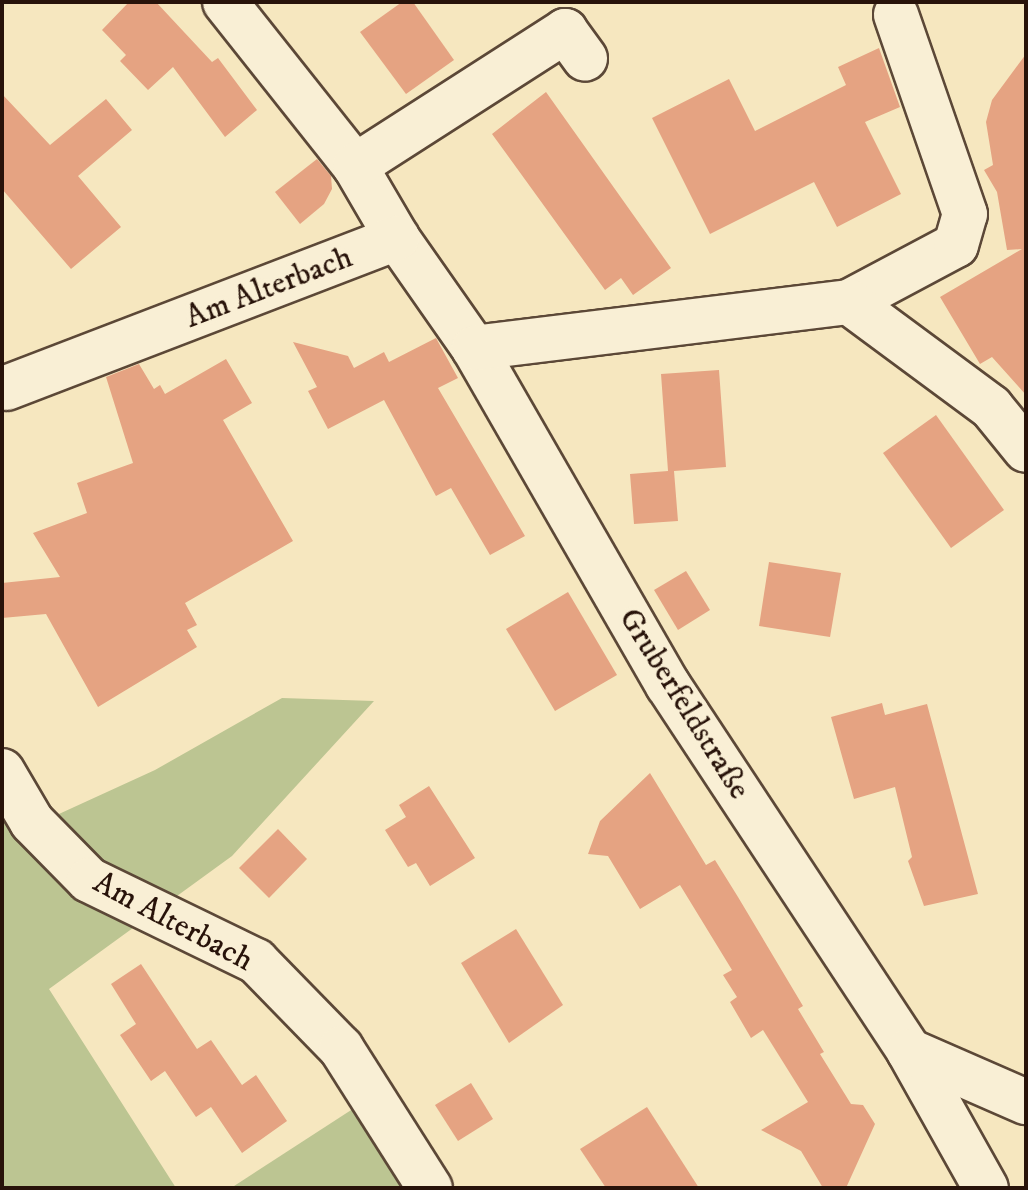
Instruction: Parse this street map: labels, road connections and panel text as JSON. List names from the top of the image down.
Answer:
{
  "streets": {
    "street": ["Am Alterbach", "Gruberfeldstraße"]
  },
  "crossings": [
    ["Am Alterbach", "Gruberfeldstraße"]
  ]
}
